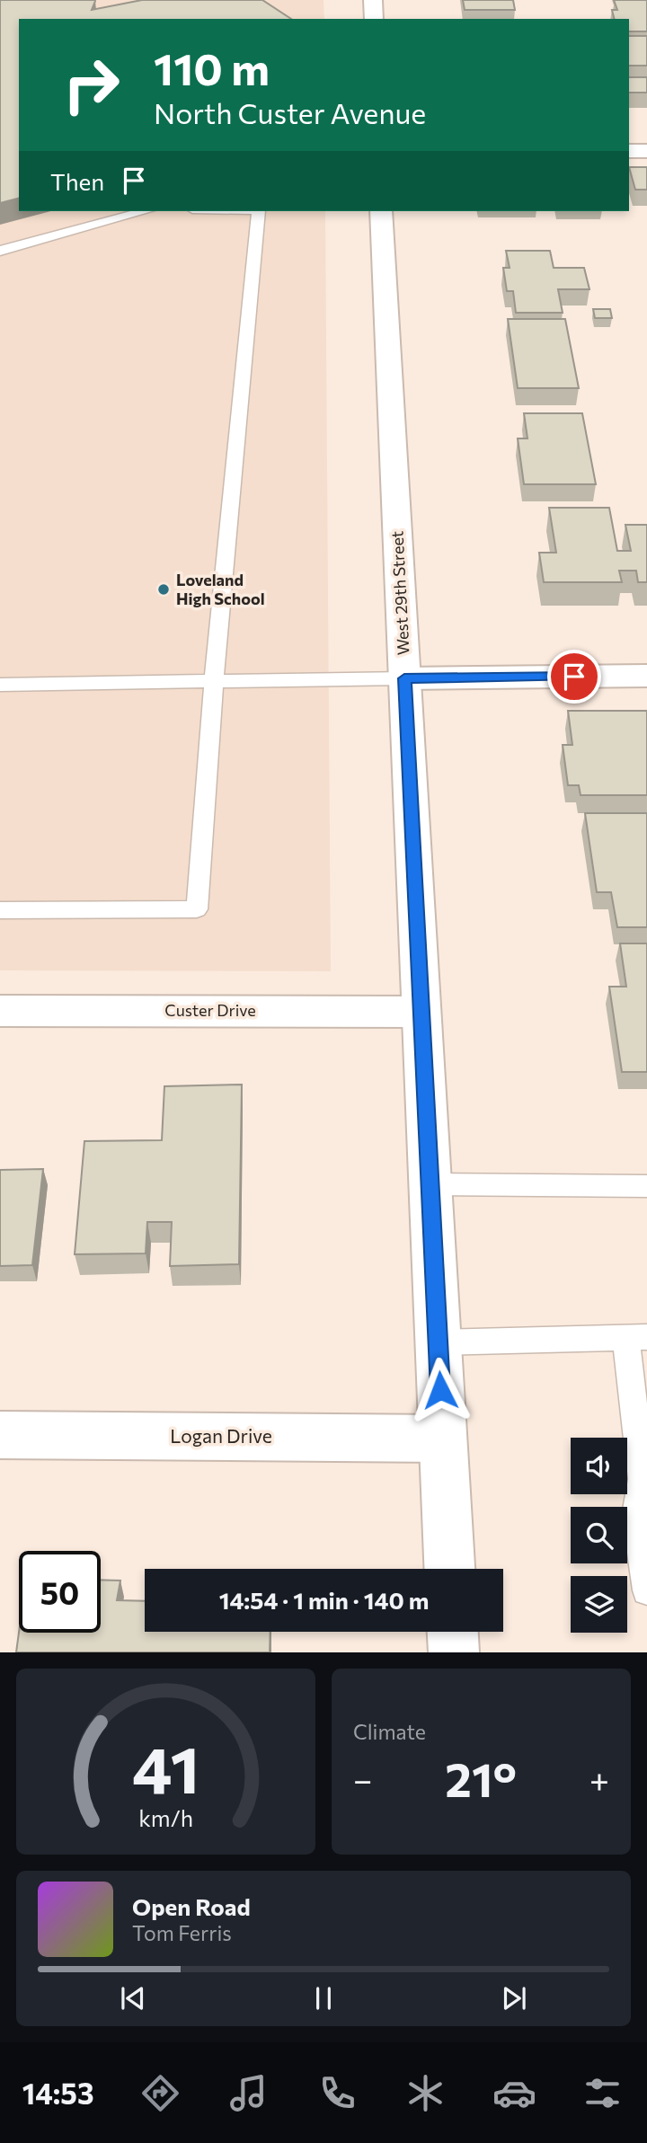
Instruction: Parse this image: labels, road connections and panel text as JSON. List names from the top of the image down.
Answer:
{
  "streets": {
    "main road": ["West 29th Street", "Custer Drive", "Logan Drive"]
  },
  "crossings": [
    ["West 29th Street", "Custer Drive"],
    ["West 29th Street", "Logan Drive"]
  ],
  "places": ["Loveland High School"],
  "page": {
    "turn": ["110 m", "North Custer Avenue"],
    "then": "Then",
    "limit": "50",
    "trip": "14:54 · 1 min · 140 m",
    "tile": "Climate",
    "heat": ["−", "21°", "+"],
    "song": ["Open Road", "Tom Ferris"],
    "tabs": "14:53",
    "gauge": ["41", "km/h"]
  }
}
